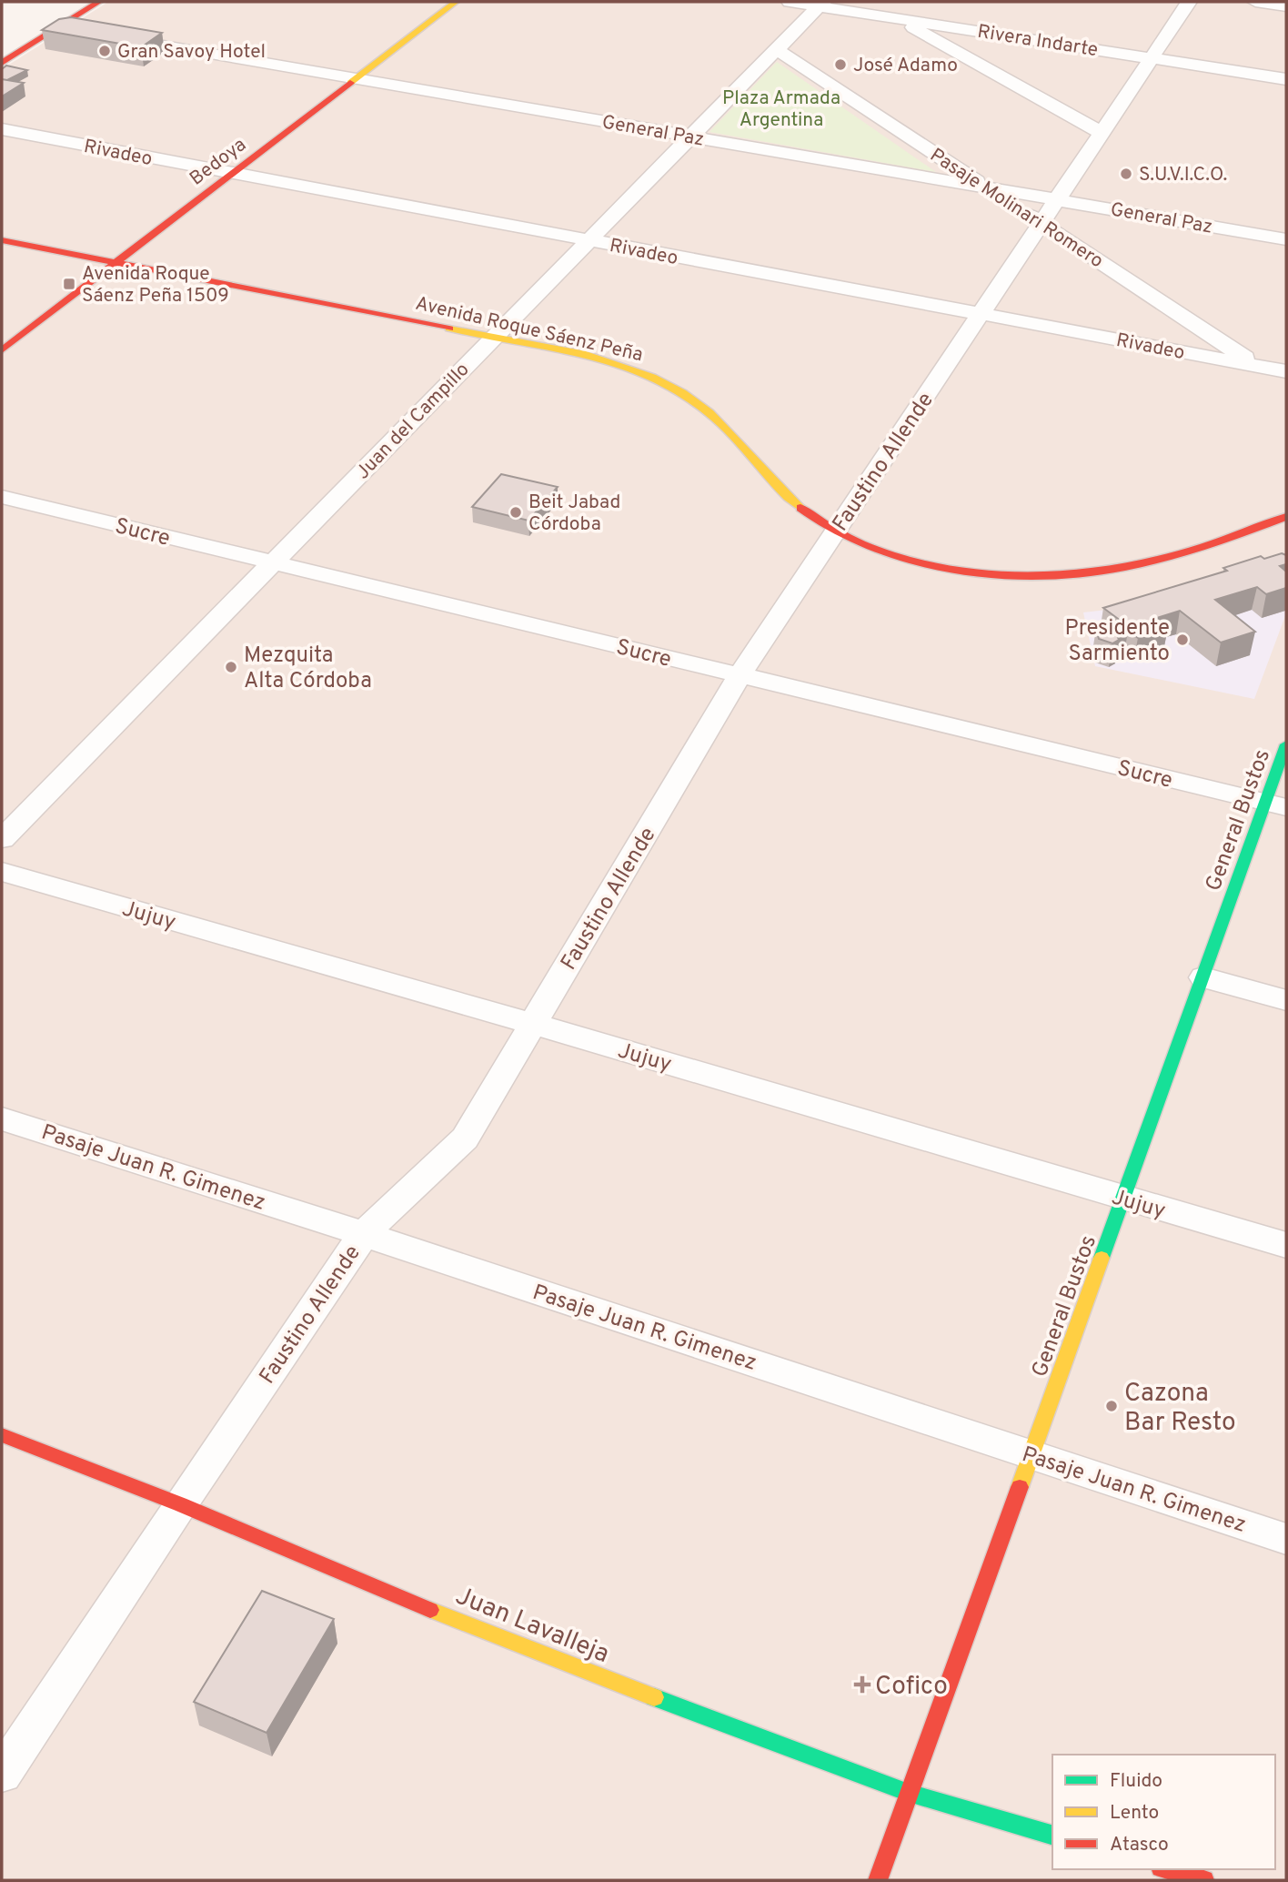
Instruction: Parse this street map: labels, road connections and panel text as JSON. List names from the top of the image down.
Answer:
{
  "streets": {
    "main road": [
      "Bedoya",
      "Avenida Roque Sáenz Peña",
      "General Bustos",
      "Juan Lavalleja"
    ],
    "street": [
      "Rivera Indarte",
      "General Paz",
      "Rivadeo",
      "Pasaje Molinari Romero",
      "Juan del Campillo",
      "Faustino Allende",
      "Sucre",
      "Jujuy",
      "Pasaje Juan R. Gimenez"
    ]
  },
  "crossings": [
    ["Rivera Indarte", "Juan del Campillo"],
    ["Rivera Indarte", "Faustino Allende"],
    ["General Paz", "Bedoya"],
    ["General Paz", "Pasaje Molinari Romero"],
    ["General Paz", "Juan del Campillo"],
    ["General Paz", "Faustino Allende"],
    ["Rivadeo", "Bedoya"],
    ["Rivadeo", "Pasaje Molinari Romero"],
    ["Rivadeo", "Juan del Campillo"],
    ["Rivadeo", "Faustino Allende"],
    ["Bedoya", "Avenida Roque Sáenz Peña"],
    ["Pasaje Molinari Romero", "Juan del Campillo"],
    ["Pasaje Molinari Romero", "Faustino Allende"],
    ["Avenida Roque Sáenz Peña", "Juan del Campillo"],
    ["Avenida Roque Sáenz Peña", "Faustino Allende"],
    ["Juan del Campillo", "Sucre"],
    ["Faustino Allende", "Sucre"],
    ["Faustino Allende", "Jujuy"],
    ["Faustino Allende", "Pasaje Juan R. Gimenez"],
    ["Faustino Allende", "Juan Lavalleja"],
    ["Sucre", "General Bustos"],
    ["General Bustos", "Jujuy"],
    ["General Bustos", "Pasaje Juan R. Gimenez"],
    ["General Bustos", "Juan Lavalleja"]
  ],
  "parks": ["Plaza Armada Argentina"],
  "places": {
    "other": [
      "Gran Savoy Hotel",
      "José Adamo",
      "S.U.V.I.C.O.",
      "Beit Jabad Córdoba",
      "Presidente Sarmiento",
      "Mezquita Alta Córdoba",
      "Cazona Bar Resto"
    ],
    "transit": ["Avenida Roque Sáenz Peña 1509"],
    "health": ["Cofico"]
  },
  "legend": ["Fluido", "Lento", "Atasco"]
}
